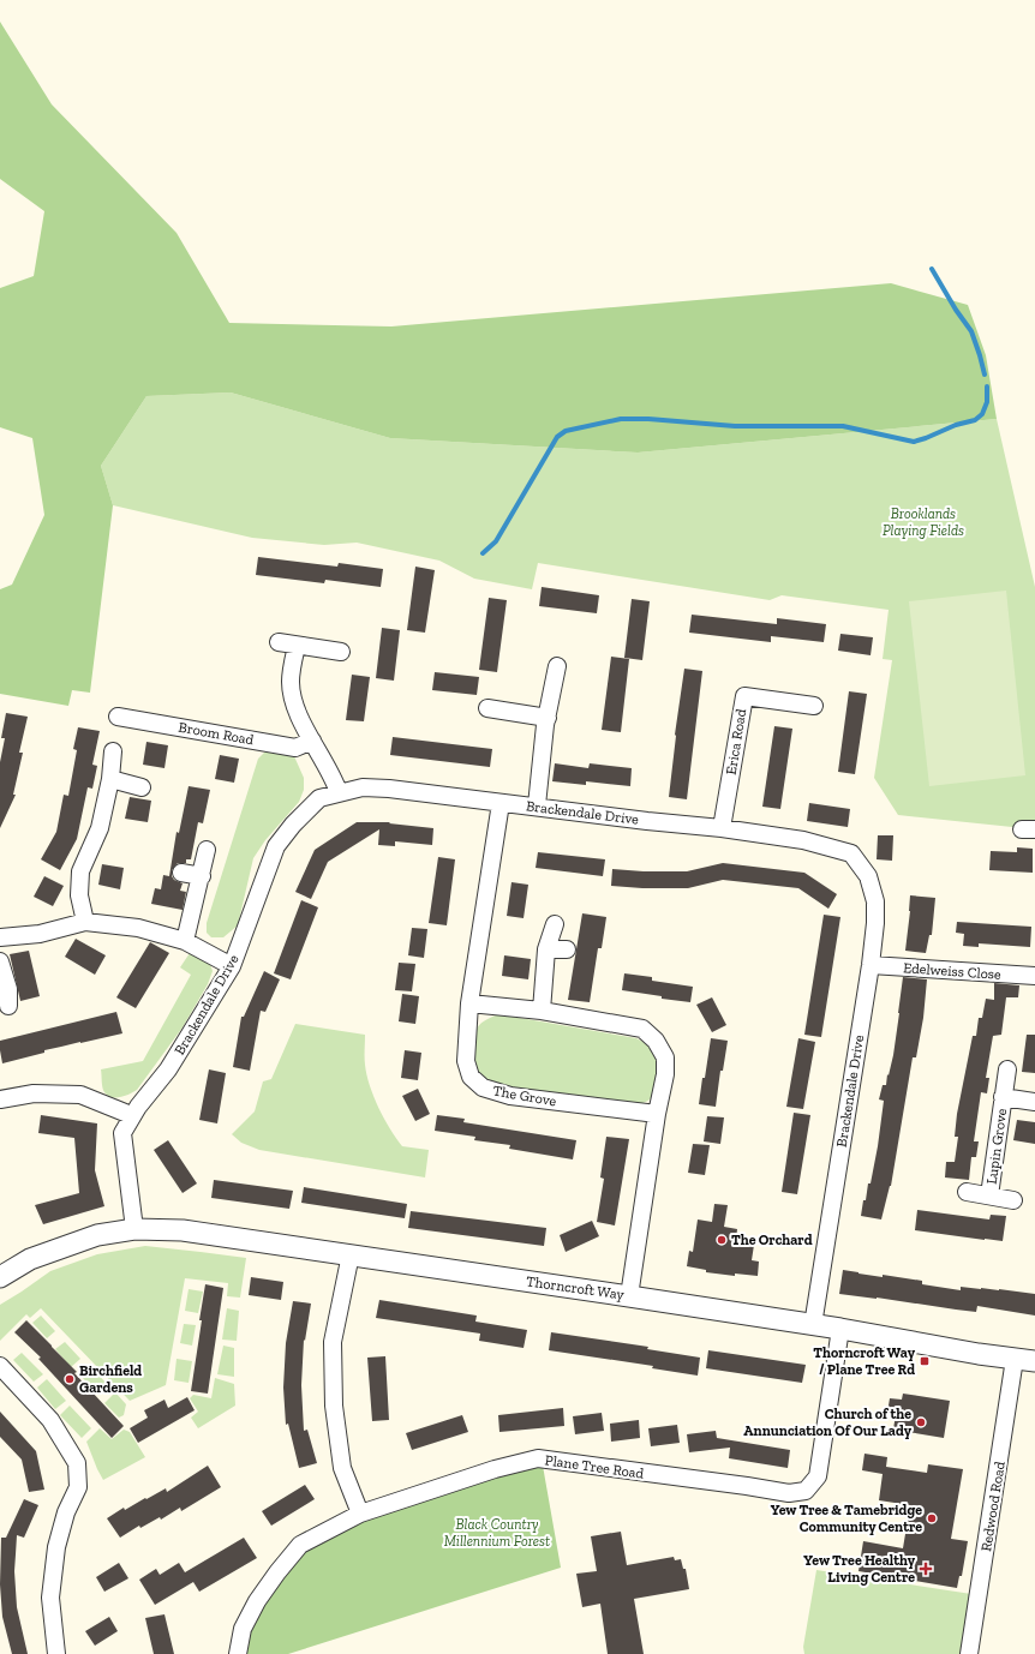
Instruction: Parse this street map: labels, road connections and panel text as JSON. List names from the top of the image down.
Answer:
{
  "streets": {
    "street": [
      "Broom Road",
      "Erica Road",
      "Brackendale Drive",
      "Edelweiss Close",
      "The Grove",
      "Lupin Grove",
      "Thorncroft Way",
      "Plane Tree Road",
      "Redwood Road"
    ]
  },
  "crossings": [
    ["Erica Road", "Brackendale Drive"],
    ["Brackendale Drive", "Edelweiss Close"],
    ["Brackendale Drive", "The Grove"],
    ["Brackendale Drive", "Thorncroft Way"],
    ["Thorncroft Way", "Plane Tree Road"],
    ["Thorncroft Way", "Redwood Road"]
  ],
  "parks": ["Brooklands Playing Fields", "Black Country Millennium Forest"],
  "places": {
    "other": [
      "The Orchard",
      "Birchfield Gardens",
      "Church of the Annunciation Of Our Lady",
      "Yew Tree & Tamebridge Community Centre"
    ],
    "transit": ["Thorncroft Way / Plane Tree Rd"],
    "health": ["Yew Tree Healthy Living Centre"]
  }
}
